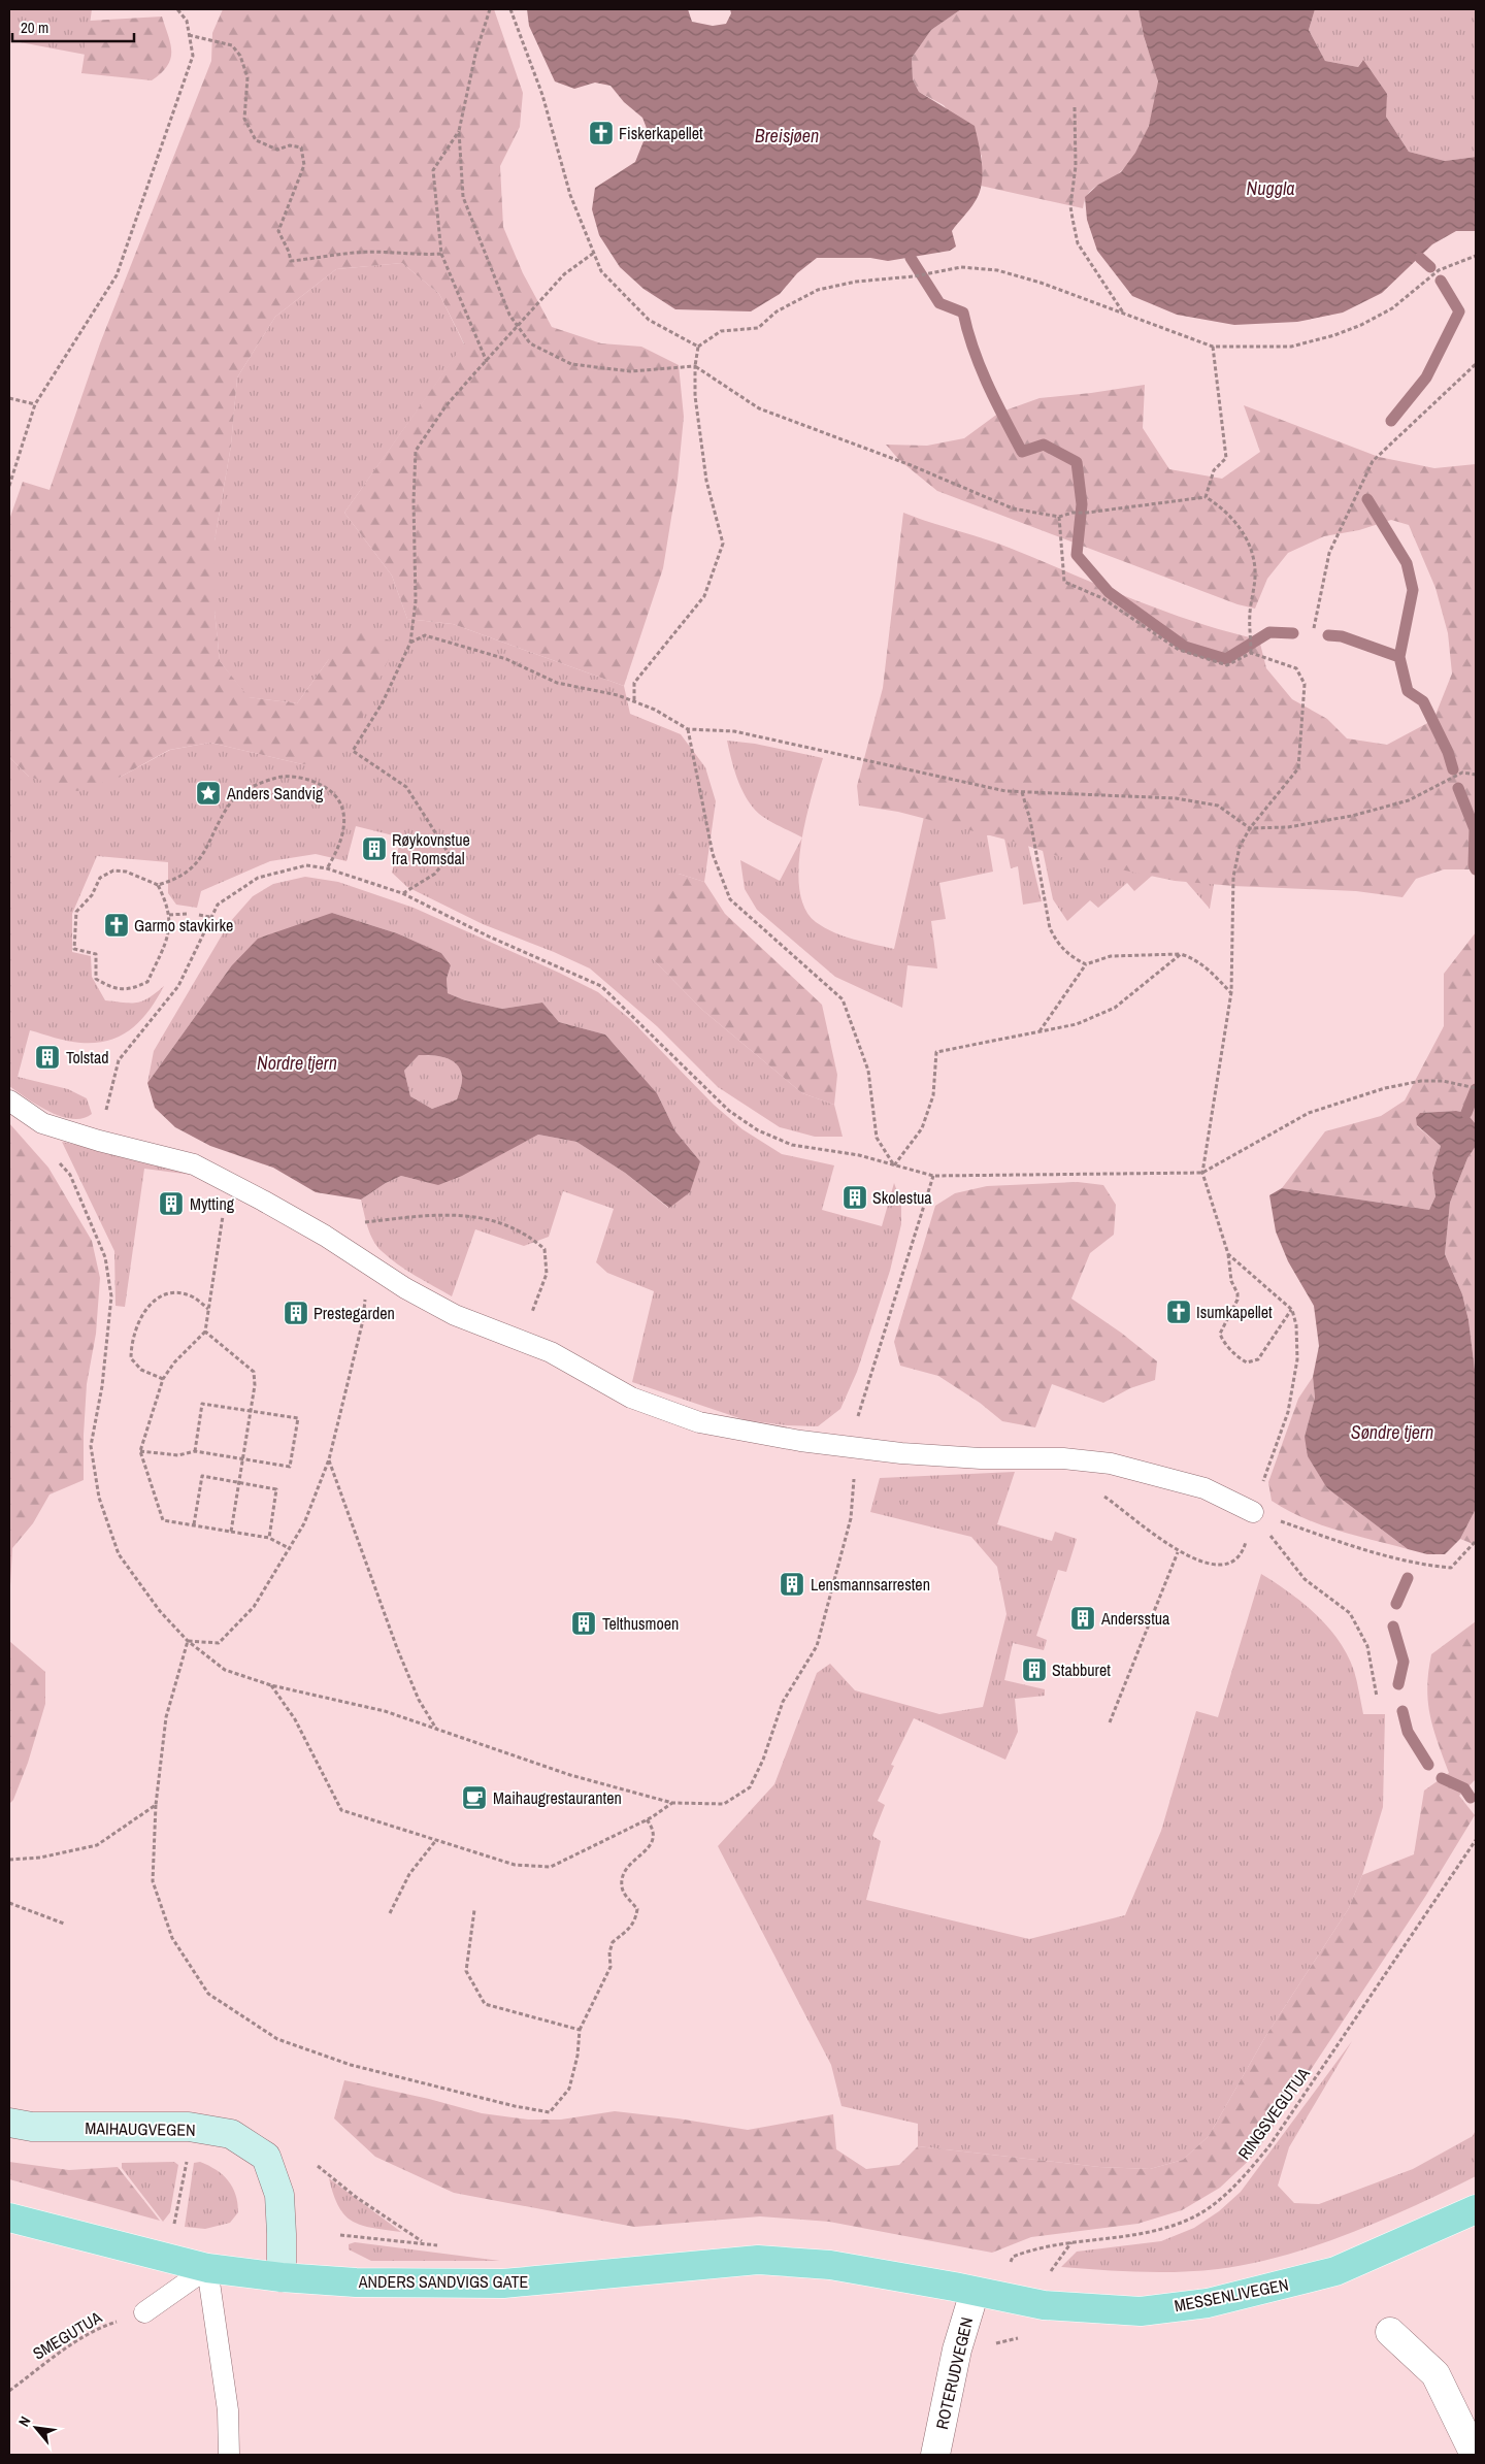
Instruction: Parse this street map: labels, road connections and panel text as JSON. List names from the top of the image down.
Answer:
{
  "streets": {
    "main road": ["ANDERS SANDVIGS GATE", "MESSENLIVEGEN"],
    "street": ["MAIHAUGVEGEN", "ROTERUDVEGEN"],
    "path": ["RINGSVEGUTUA", "SMEGUTUA"]
  },
  "crossings": [
    ["RINGSVEGUTUA", "ANDERS SANDVIGS GATE"],
    ["RINGSVEGUTUA", "MESSENLIVEGEN"],
    ["RINGSVEGUTUA", "ROTERUDVEGEN"],
    ["MAIHAUGVEGEN", "ANDERS SANDVIGS GATE"],
    ["ANDERS SANDVIGS GATE", "MESSENLIVEGEN"],
    ["ANDERS SANDVIGS GATE", "ROTERUDVEGEN"],
    ["MESSENLIVEGEN", "ROTERUDVEGEN"]
  ],
  "water": [
    "Breisjøen",
    "Nuggla",
    "Nordre tjern",
    "Søndre tjern"
  ],
  "places": {
    "church": ["Fiskerkapellet", "Garmo stavkirke", "Isumkapellet"],
    "place": ["Anders Sandvig"],
    "building": [
      "Røykovnstue fra Romsdal",
      "Tolstad",
      "Skolestua",
      "Mytting",
      "Prestegarden",
      "Lensmannsarresten",
      "Andersstua",
      "Telthusmoen",
      "Stabburet"
    ],
    "cafe": ["Maihaugrestauranten"]
  },
  "scale_bar": "20 m",
  "north": "top left"
}
